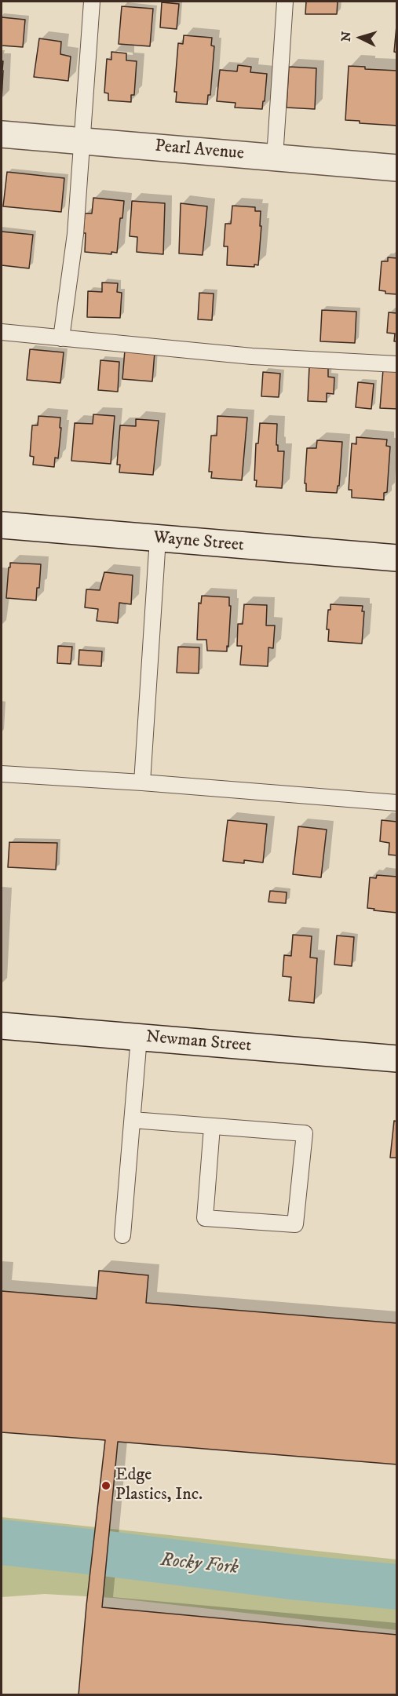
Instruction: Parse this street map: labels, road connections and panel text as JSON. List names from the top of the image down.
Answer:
{
  "streets": {
    "street": ["Pearl Avenue", "Wayne Street", "Newman Street"]
  },
  "water": ["Rocky Fork"],
  "places": ["Edge Plastics, Inc."],
  "north": "left"
}
